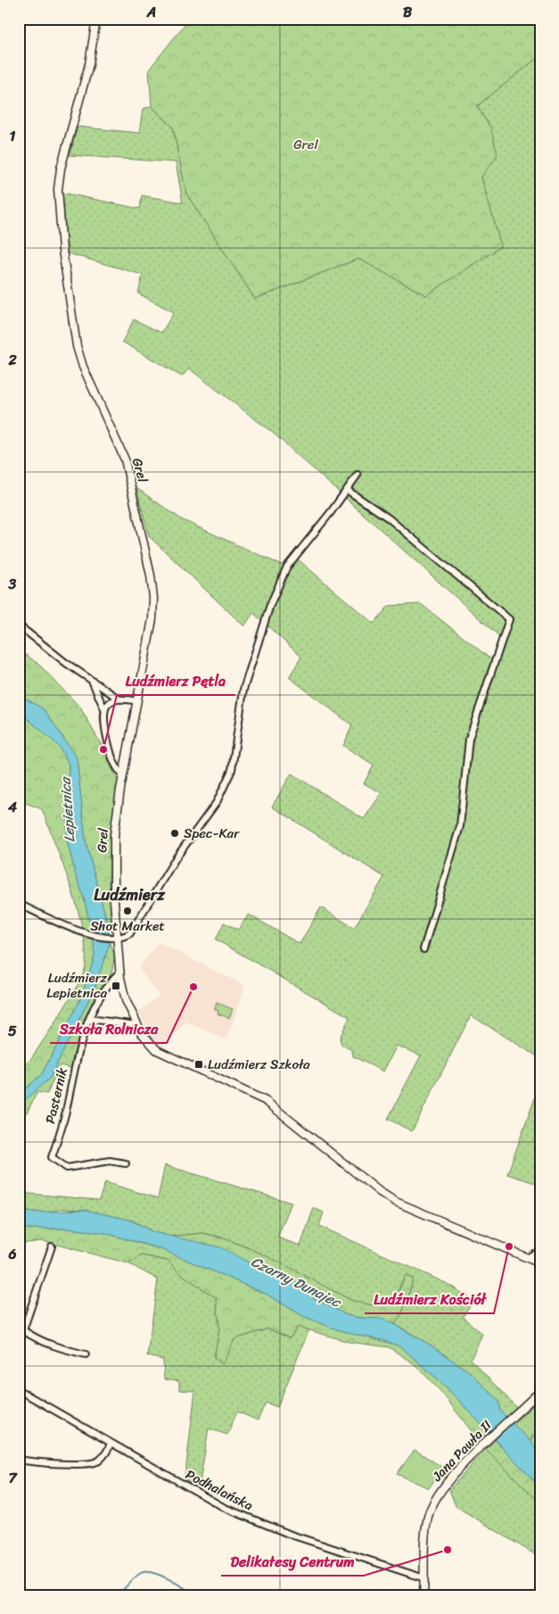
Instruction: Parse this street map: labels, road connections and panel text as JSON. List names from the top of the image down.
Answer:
{
  "streets": {
    "street": [
      "Grel",
      "Pasternik",
      "Jana Pawła II",
      "Podhalańska"
    ]
  },
  "crossings": [
    ["Grel", "Pasternik"],
    ["Jana Pawła II", "Podhalańska"]
  ],
  "districts": ["Ludźmierz"],
  "water": ["Lepietnica", "Czarny Dunajec"],
  "parks": ["Grel"],
  "places": {
    "other": [
      "Ludźmierz Pętla",
      "Spec-Kar",
      "Shot Market",
      "Szkoła Rolnicza",
      "Ludźmierz Kościół",
      "Delikatesy Centrum"
    ],
    "transit": ["Ludźmierz Lepietnica", "Ludźmierz Szkoła"]
  },
  "grid": {
    "columns": ["A", "B"],
    "rows": [
      "1",
      "2",
      "3",
      "4",
      "5",
      "6",
      "7"
    ]
  }
}
